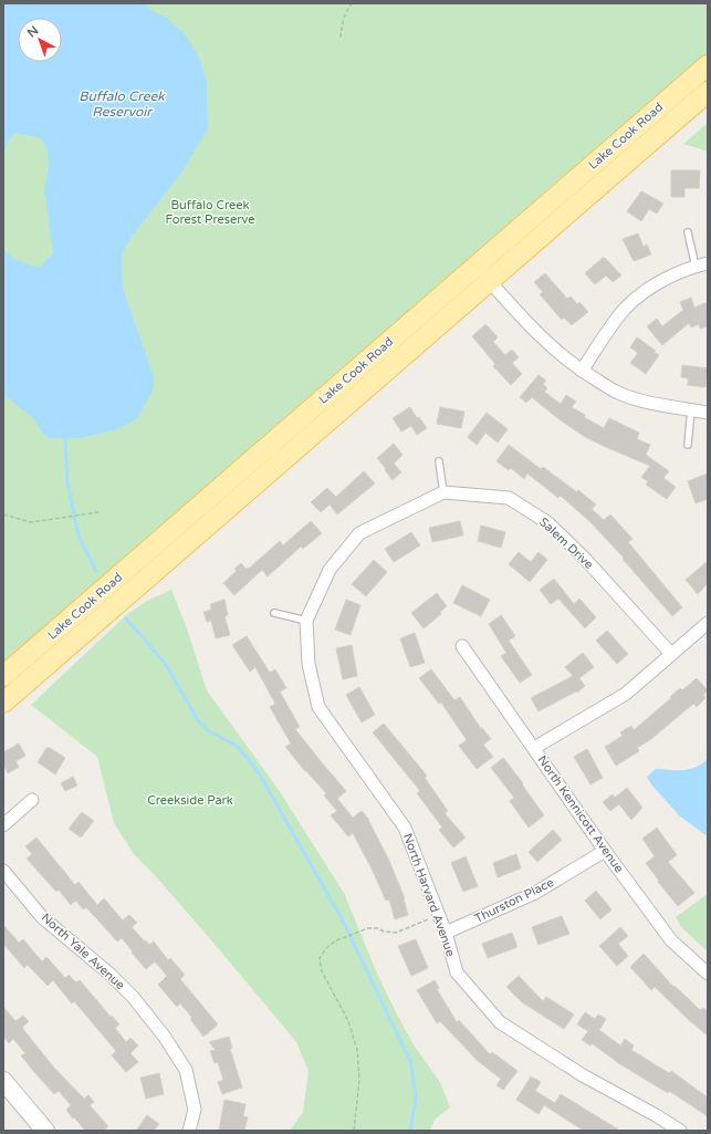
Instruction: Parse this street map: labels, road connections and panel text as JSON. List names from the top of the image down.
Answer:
{
  "streets": {
    "main road": ["Lake Cook Road"],
    "street": [
      "Salem Drive",
      "North Kennicott Avenue",
      "North Harvard Avenue",
      "Thurston Place",
      "North Yale Avenue"
    ]
  },
  "crossings": [
    ["Salem Drive", "North Harvard Avenue"],
    ["North Kennicott Avenue", "Thurston Place"],
    ["North Harvard Avenue", "Thurston Place"]
  ],
  "water": ["Buffalo Creek Reservoir"],
  "parks": ["Buffalo Creek Forest Preserve", "Creekside Park"],
  "north": "top left"
}
